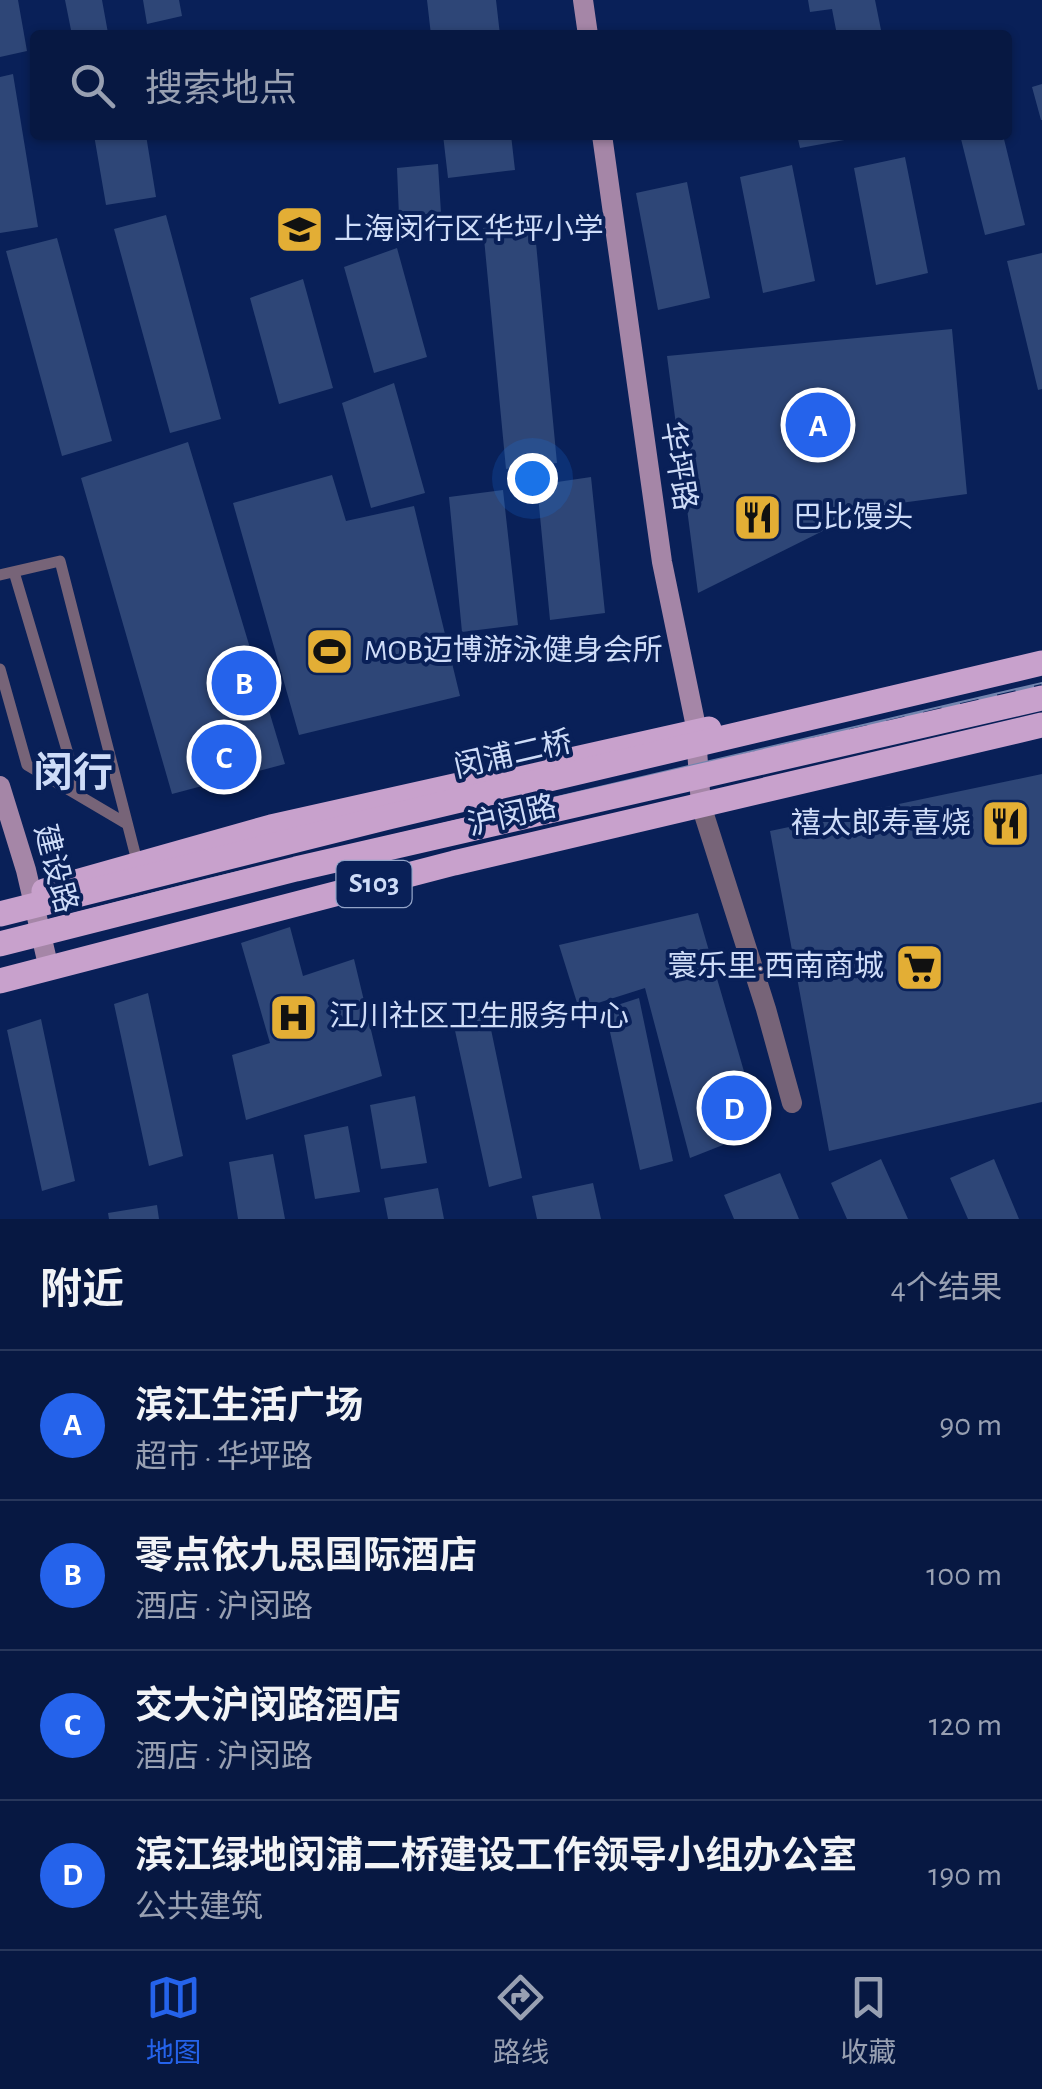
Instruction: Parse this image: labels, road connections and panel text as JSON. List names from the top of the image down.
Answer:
{
  "streets": {
    "main road": ["闵浦二桥", "沪闵路", "S103"],
    "street": ["华坪路", "建设路"]
  },
  "crossings": [
    ["华坪路", "沪闵路"],
    ["沪闵路", "建设路"]
  ],
  "districts": ["闵行"],
  "places": {
    "school or university": ["上海闵行区华坪小学"],
    "restaurant": ["巴比馒头", "禧太郎寿喜烧"],
    "sports": ["MOB迈博游泳健身会所"],
    "supermarket": ["寰乐里·西南商城"],
    "hospital": ["江川社区卫生服务中心"]
  },
  "page": {
    "search": "搜索地点",
    "pins": [
      "A",
      "B",
      "C",
      "D"
    ],
    "heading": ["附近", "4个结果"],
    "list": [
      {
        "mark": "A",
        "name": "滨江生活广场",
        "note": "超市 · 华坪路",
        "value": "90 m"
      },
      {
        "mark": "B",
        "name": "零点依九思国际酒店",
        "note": "酒店 · 沪闵路",
        "value": "100 m"
      },
      {
        "mark": "C",
        "name": "交大沪闵路酒店",
        "note": "酒店 · 沪闵路",
        "value": "120 m"
      },
      {
        "mark": "D",
        "name": "滨江绿地闵浦二桥建设工作领导小组办公室",
        "note": "公共建筑",
        "value": "190 m"
      }
    ],
    "nav": ["地图", "路线", "收藏"]
  }
}
